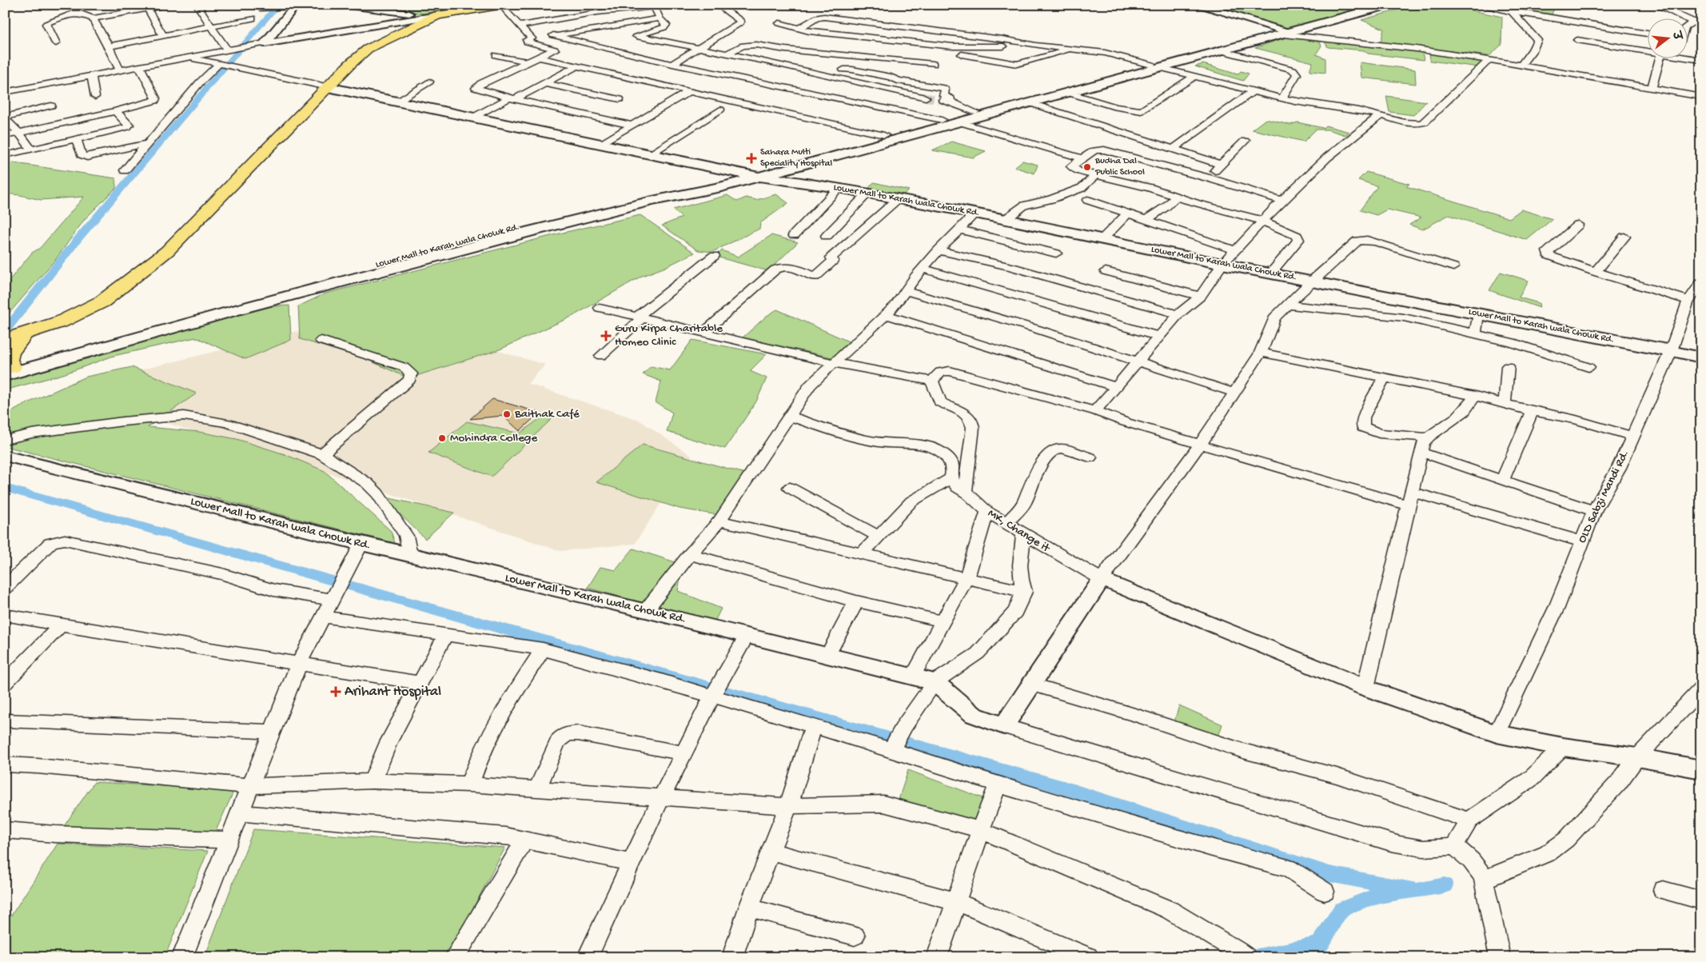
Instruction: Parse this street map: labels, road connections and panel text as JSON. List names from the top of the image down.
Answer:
{
  "streets": {
    "main road": ["Lower Mall to Karah wala Chowk Rd."],
    "street": ["OLD Sabzi Mandi Rd.", "MK, Change it"]
  },
  "crossings": [
    ["Lower Mall to Karah wala Chowk Rd.", "OLD Sabzi Mandi Rd."]
  ],
  "places": {
    "health": ["Sahara Multi Speciality Hospital", "Guru Kirpa Charitable Homeo Clinic", "Arihant Hospital"],
    "other": ["Budha Dal Public School", "Baithak Café", "Mohindra College"]
  },
  "north": "right"
}
